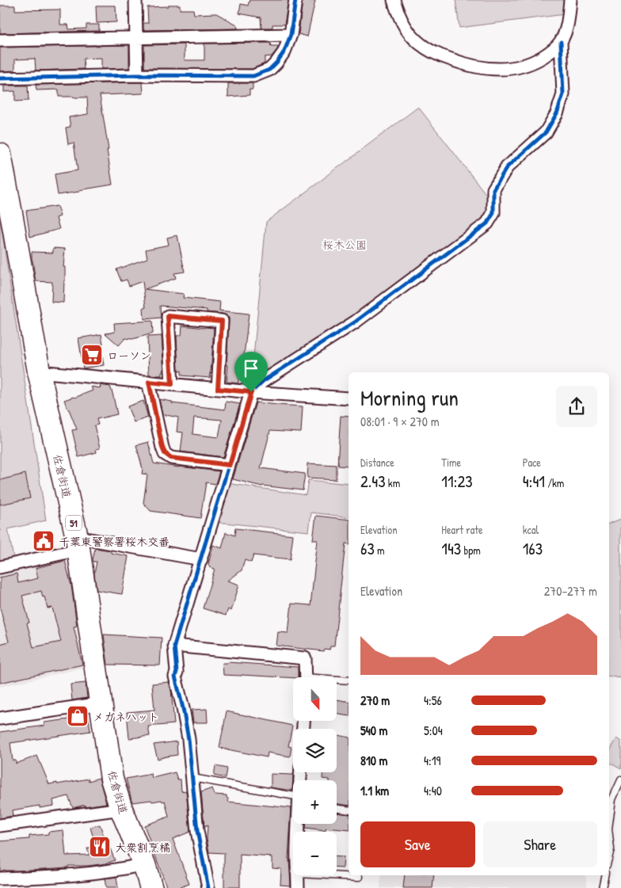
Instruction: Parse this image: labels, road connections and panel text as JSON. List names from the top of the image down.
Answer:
{
  "streets": {
    "highway": ["佐倉街道", "51"]
  },
  "parks": ["桜木公園"],
  "places": {
    "supermarket": ["ローソン"],
    "public building": ["千葉東警察署桜木交番"],
    "shop": ["メガネハット"],
    "restaurant": ["大衆割烹橘"]
  },
  "north": "bottom",
  "page": {
    "heading": ["Morning run", "08:01 · 9 × 270 m"],
    "stats": [
      ["Distance", "2.43 km"],
      ["Time", "11:23"],
      ["Pace", "4:41 /km"],
      ["Elevation", "63 m"],
      ["Heart rate", "143 bpm"],
      ["kcal", "163"]
    ],
    "chart": ["Elevation", "270–277 m"],
    "map_buttons": ["+", "−"],
    "list": [
      {
        "name": "270 m",
        "note": "4:56"
      },
      {
        "name": "540 m",
        "note": "5:04"
      },
      {
        "name": "810 m",
        "note": "4:19"
      },
      {
        "name": "1.1 km",
        "note": "4:40"
      }
    ],
    "buttons": ["Save", "Share"]
  }
}
